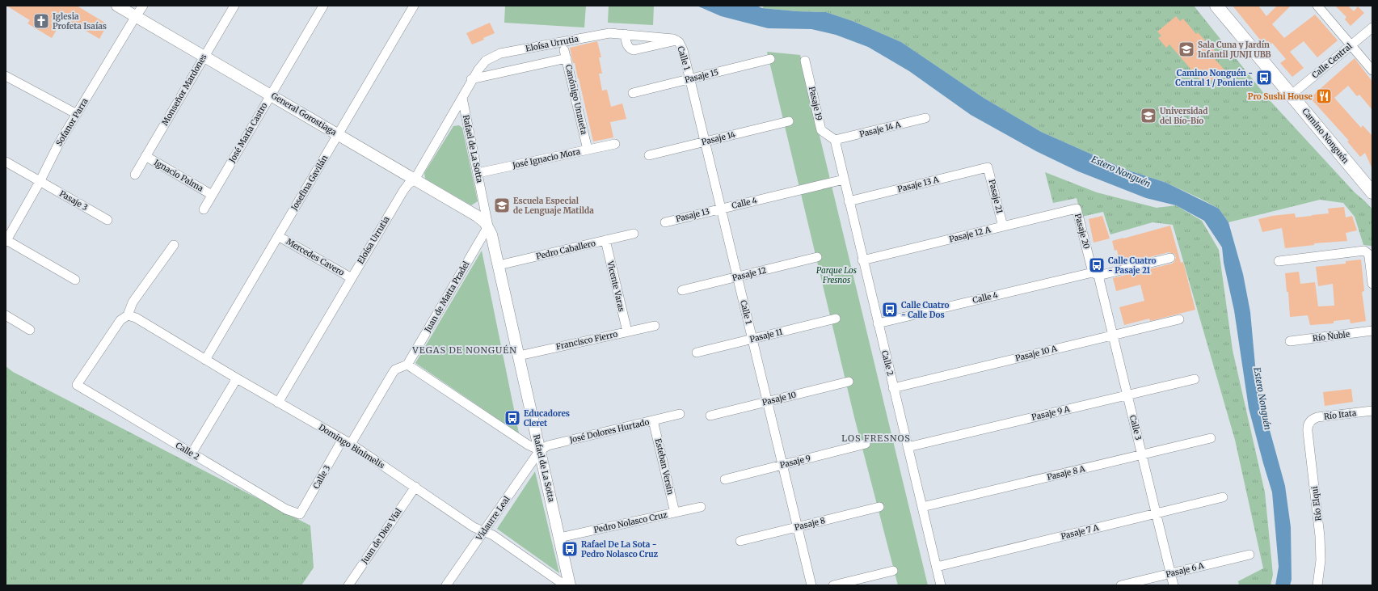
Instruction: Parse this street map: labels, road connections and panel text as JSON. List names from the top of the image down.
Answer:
{
  "streets": {
    "main road": ["Camino Nonguén"],
    "street": [
      "Eloísa Urrutia",
      "Calle 1",
      "Calle Central",
      "Pasaje 15",
      "Monseñor Mardones",
      "Canónigo Unzueta",
      "Pasaje 19",
      "General Gorostiaga",
      "Sofanor Parra",
      "Pasaje 14 A",
      "José María Castro",
      "Pasaje 14",
      "Rafael de La Sotta",
      "José Ignacio Mora",
      "Ignacio Palma",
      "Josefina Gavilán",
      "Pasaje 13 A",
      "Pasaje 21",
      "Pasaje 3",
      "Calle 4",
      "Pasaje 13",
      "Pasaje 20",
      "Pasaje 12 A",
      "Pedro Caballero",
      "Mercedes Cavero",
      "Pasaje 12",
      "Vicente Varas",
      "Juan de Matta Pradel",
      "Pasaje 11",
      "Río Ñuble",
      "Francisco Fierro",
      "Pasaje 10 A",
      "Calle 2",
      "Pasaje 10",
      "Pasaje 9 A",
      "Río Itata",
      "Calle 3",
      "José Dolores Hurtado",
      "Domingo Binimelis",
      "Pasaje 9",
      "Esteban Versin",
      "Pasaje 8 A",
      "Río Elqui",
      "Vidaurre Leal",
      "Pedro Nolasco Cruz",
      "Pasaje 8",
      "Pasaje 7 A",
      "Juan de Dios Vial",
      "Pasaje 6 A"
    ]
  },
  "crossings": [
    ["Eloísa Urrutia", "Calle 1"],
    ["Eloísa Urrutia", "Canónigo Unzueta"],
    ["Eloísa Urrutia", "General Gorostiaga"],
    ["Eloísa Urrutia", "Rafael de La Sotta"],
    ["Eloísa Urrutia", "Mercedes Cavero"],
    ["Eloísa Urrutia", "Domingo Binimelis"],
    ["Calle 1", "Pasaje 15"],
    ["Calle 1", "Pasaje 14"],
    ["Calle 1", "Calle 4"],
    ["Calle 1", "Pasaje 13"],
    ["Calle 1", "Pasaje 12"],
    ["Calle 1", "Pasaje 11"],
    ["Calle 1", "Pasaje 10"],
    ["Calle 1", "Pasaje 9"],
    ["Calle 1", "Pasaje 8"],
    ["Calle Central", "Camino Nonguén"],
    ["Monseñor Mardones", "General Gorostiaga"],
    ["Monseñor Mardones", "Ignacio Palma"],
    ["Canónigo Unzueta", "José Ignacio Mora"],
    ["Pasaje 19", "Pasaje 14 A"],
    ["Pasaje 19", "Calle 2"],
    ["General Gorostiaga", "Sofanor Parra"],
    ["General Gorostiaga", "José María Castro"],
    ["General Gorostiaga", "Rafael de La Sotta"],
    ["General Gorostiaga", "Josefina Gavilán"],
    ["General Gorostiaga", "Juan de Matta Pradel"],
    ["Sofanor Parra", "Pasaje 3"],
    ["Pasaje 14 A", "Calle 2"],
    ["José María Castro", "Ignacio Palma"],
    ["Rafael de La Sotta", "José Ignacio Mora"],
    ["Rafael de La Sotta", "Pedro Caballero"],
    ["Rafael de La Sotta", "Juan de Matta Pradel"],
    ["Rafael de La Sotta", "Francisco Fierro"],
    ["Rafael de La Sotta", "José Dolores Hurtado"],
    ["Rafael de La Sotta", "Domingo Binimelis"],
    ["Rafael de La Sotta", "Vidaurre Leal"],
    ["Rafael de La Sotta", "Pedro Nolasco Cruz"],
    ["Josefina Gavilán", "Mercedes Cavero"],
    ["Josefina Gavilán", "Domingo Binimelis"],
    ["Pasaje 13 A", "Pasaje 21"],
    ["Pasaje 13 A", "Calle 2"],
    ["Pasaje 21", "Pasaje 12 A"],
    ["Calle 4", "Pasaje 13"],
    ["Calle 4", "Pasaje 20"],
    ["Calle 4", "Calle 2"],
    ["Calle 4", "Calle 3"],
    ["Pasaje 20", "Pasaje 12 A"],
    ["Pasaje 20", "Calle 3"],
    ["Pasaje 12 A", "Calle 2"],
    ["Pedro Caballero", "Vicente Varas"],
    ["Vicente Varas", "Francisco Fierro"],
    ["Pasaje 10 A", "Calle 2"],
    ["Pasaje 10 A", "Calle 3"],
    ["Calle 2", "Pasaje 9 A"],
    ["Calle 2", "Calle 3"],
    ["Calle 2", "Domingo Binimelis"],
    ["Calle 2", "Pasaje 8 A"],
    ["Calle 2", "Pasaje 7 A"],
    ["Pasaje 9 A", "Calle 3"],
    ["Río Itata", "Río Elqui"],
    ["Calle 3", "Domingo Binimelis"],
    ["Calle 3", "Pasaje 8 A"],
    ["Calle 3", "Pasaje 7 A"],
    ["Calle 3", "Pasaje 6 A"],
    ["José Dolores Hurtado", "Esteban Versin"],
    ["José Dolores Hurtado", "Vidaurre Leal"],
    ["Domingo Binimelis", "Vidaurre Leal"],
    ["Domingo Binimelis", "Juan de Dios Vial"],
    ["Esteban Versin", "Pedro Nolasco Cruz"]
  ],
  "districts": ["VEGAS DE NONGUÉN", "LOS FRESNOS"],
  "water": ["Estero Nonguén"],
  "parks": ["Parque Los Fresnos"],
  "places": {
    "church": ["Iglesia Profeta Isaías"],
    "school or university": ["Sala Cuna y Jardín Infantil JUNJI UBB", "Universidad del Bío-Bío", "Escuela Especial de Lenguaje Matilda"],
    "bus stop": [
      "Camino Nonguén - Central 1 / Poniente",
      "Calle Cuatro - Pasaje 21",
      "Calle Cuatro - Calle Dos",
      "Educadores Cleret",
      "Rafael De La Sota - Pedro Nolasco Cruz"
    ],
    "restaurant": ["Pro Sushi House"]
  }
}
